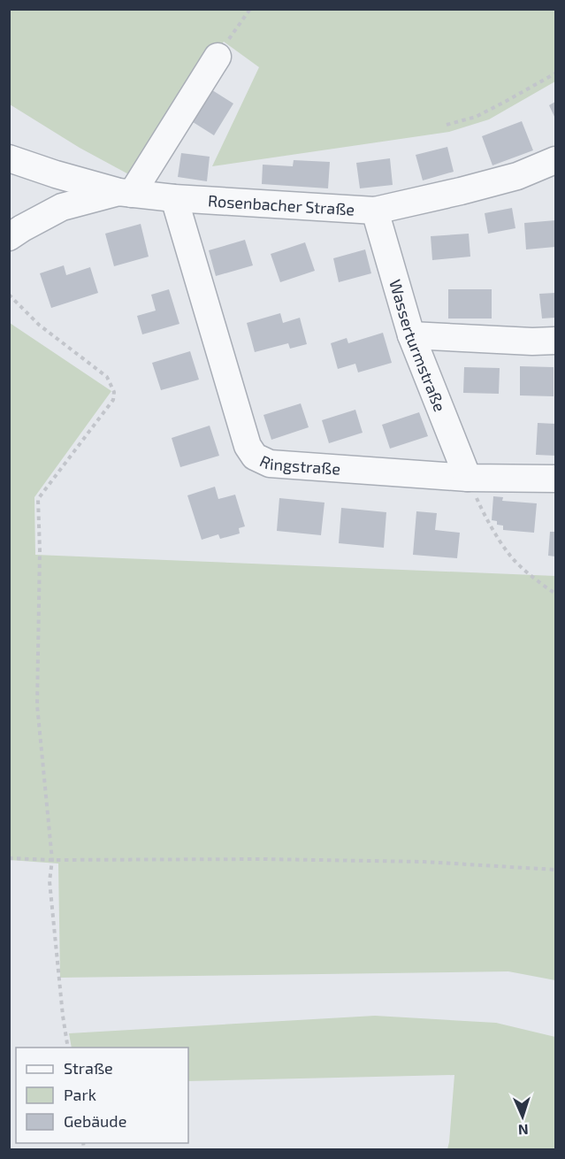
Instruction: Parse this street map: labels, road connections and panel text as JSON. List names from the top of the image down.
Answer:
{
  "streets": {
    "street": ["Rosenbacher Straße", "Wasserturmstraße", "Ringstraße"]
  },
  "crossings": [
    ["Rosenbacher Straße", "Wasserturmstraße"],
    ["Rosenbacher Straße", "Ringstraße"],
    ["Wasserturmstraße", "Ringstraße"]
  ],
  "legend": ["Straße", "Park", "Gebäude"],
  "north": "bottom"
}
